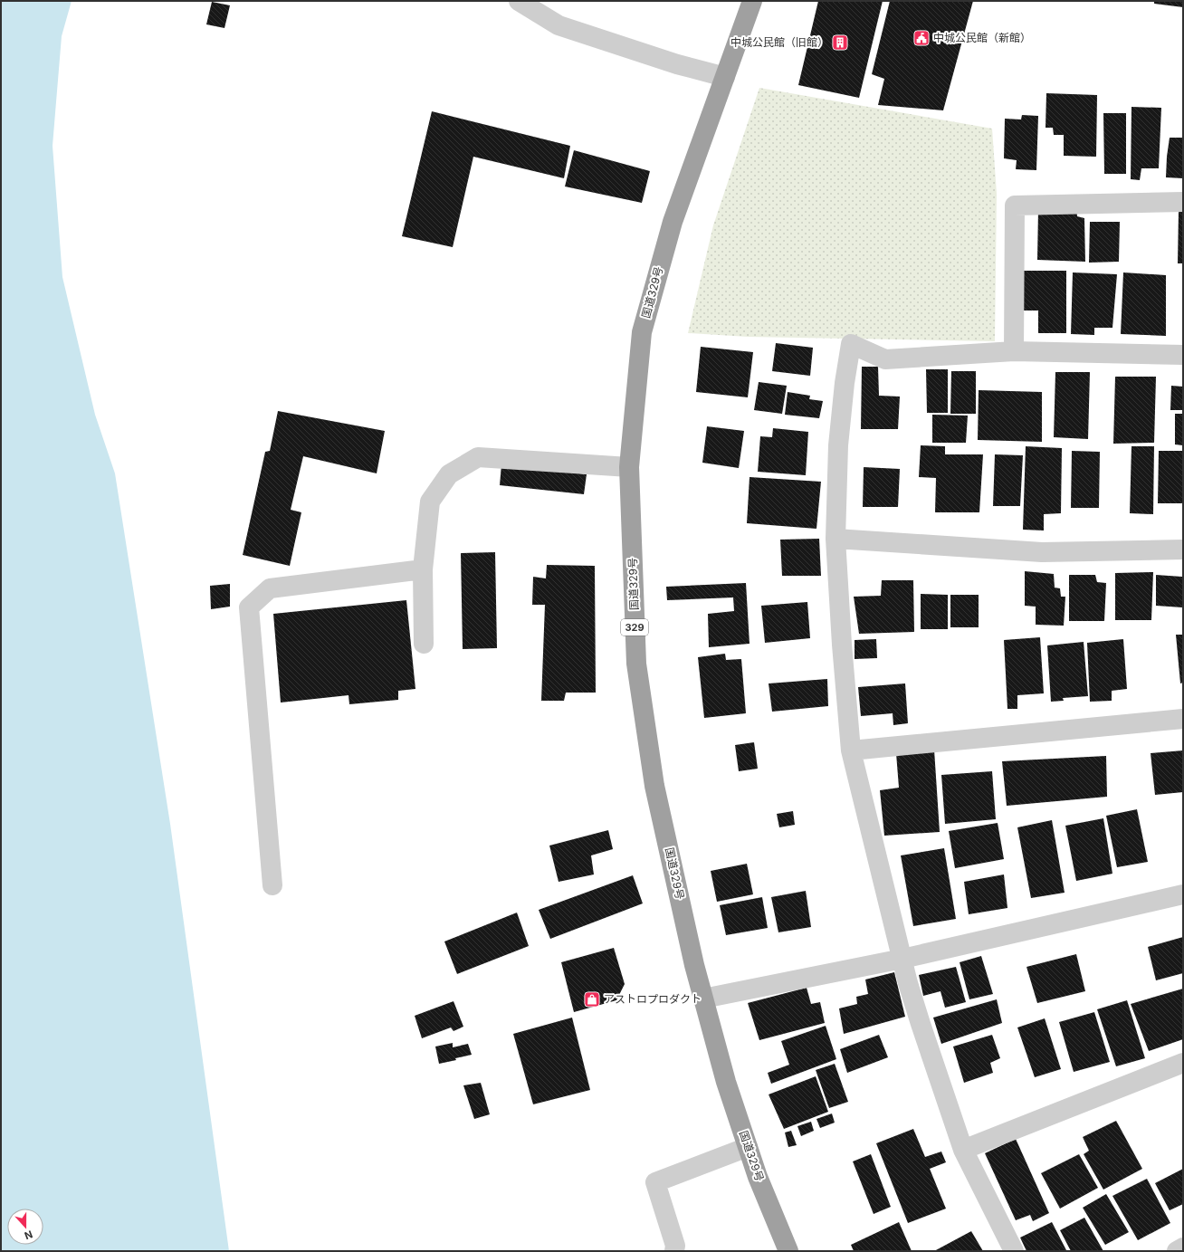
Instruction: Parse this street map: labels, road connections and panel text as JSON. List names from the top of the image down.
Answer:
{
  "streets": {
    "highway": ["国道329号", "329"]
  },
  "places": {
    "public building": ["中城公民館（新館）"],
    "building": ["中城公民館（旧館）"],
    "shop": ["アストロプロダクト"]
  },
  "north": "bottom"
}
